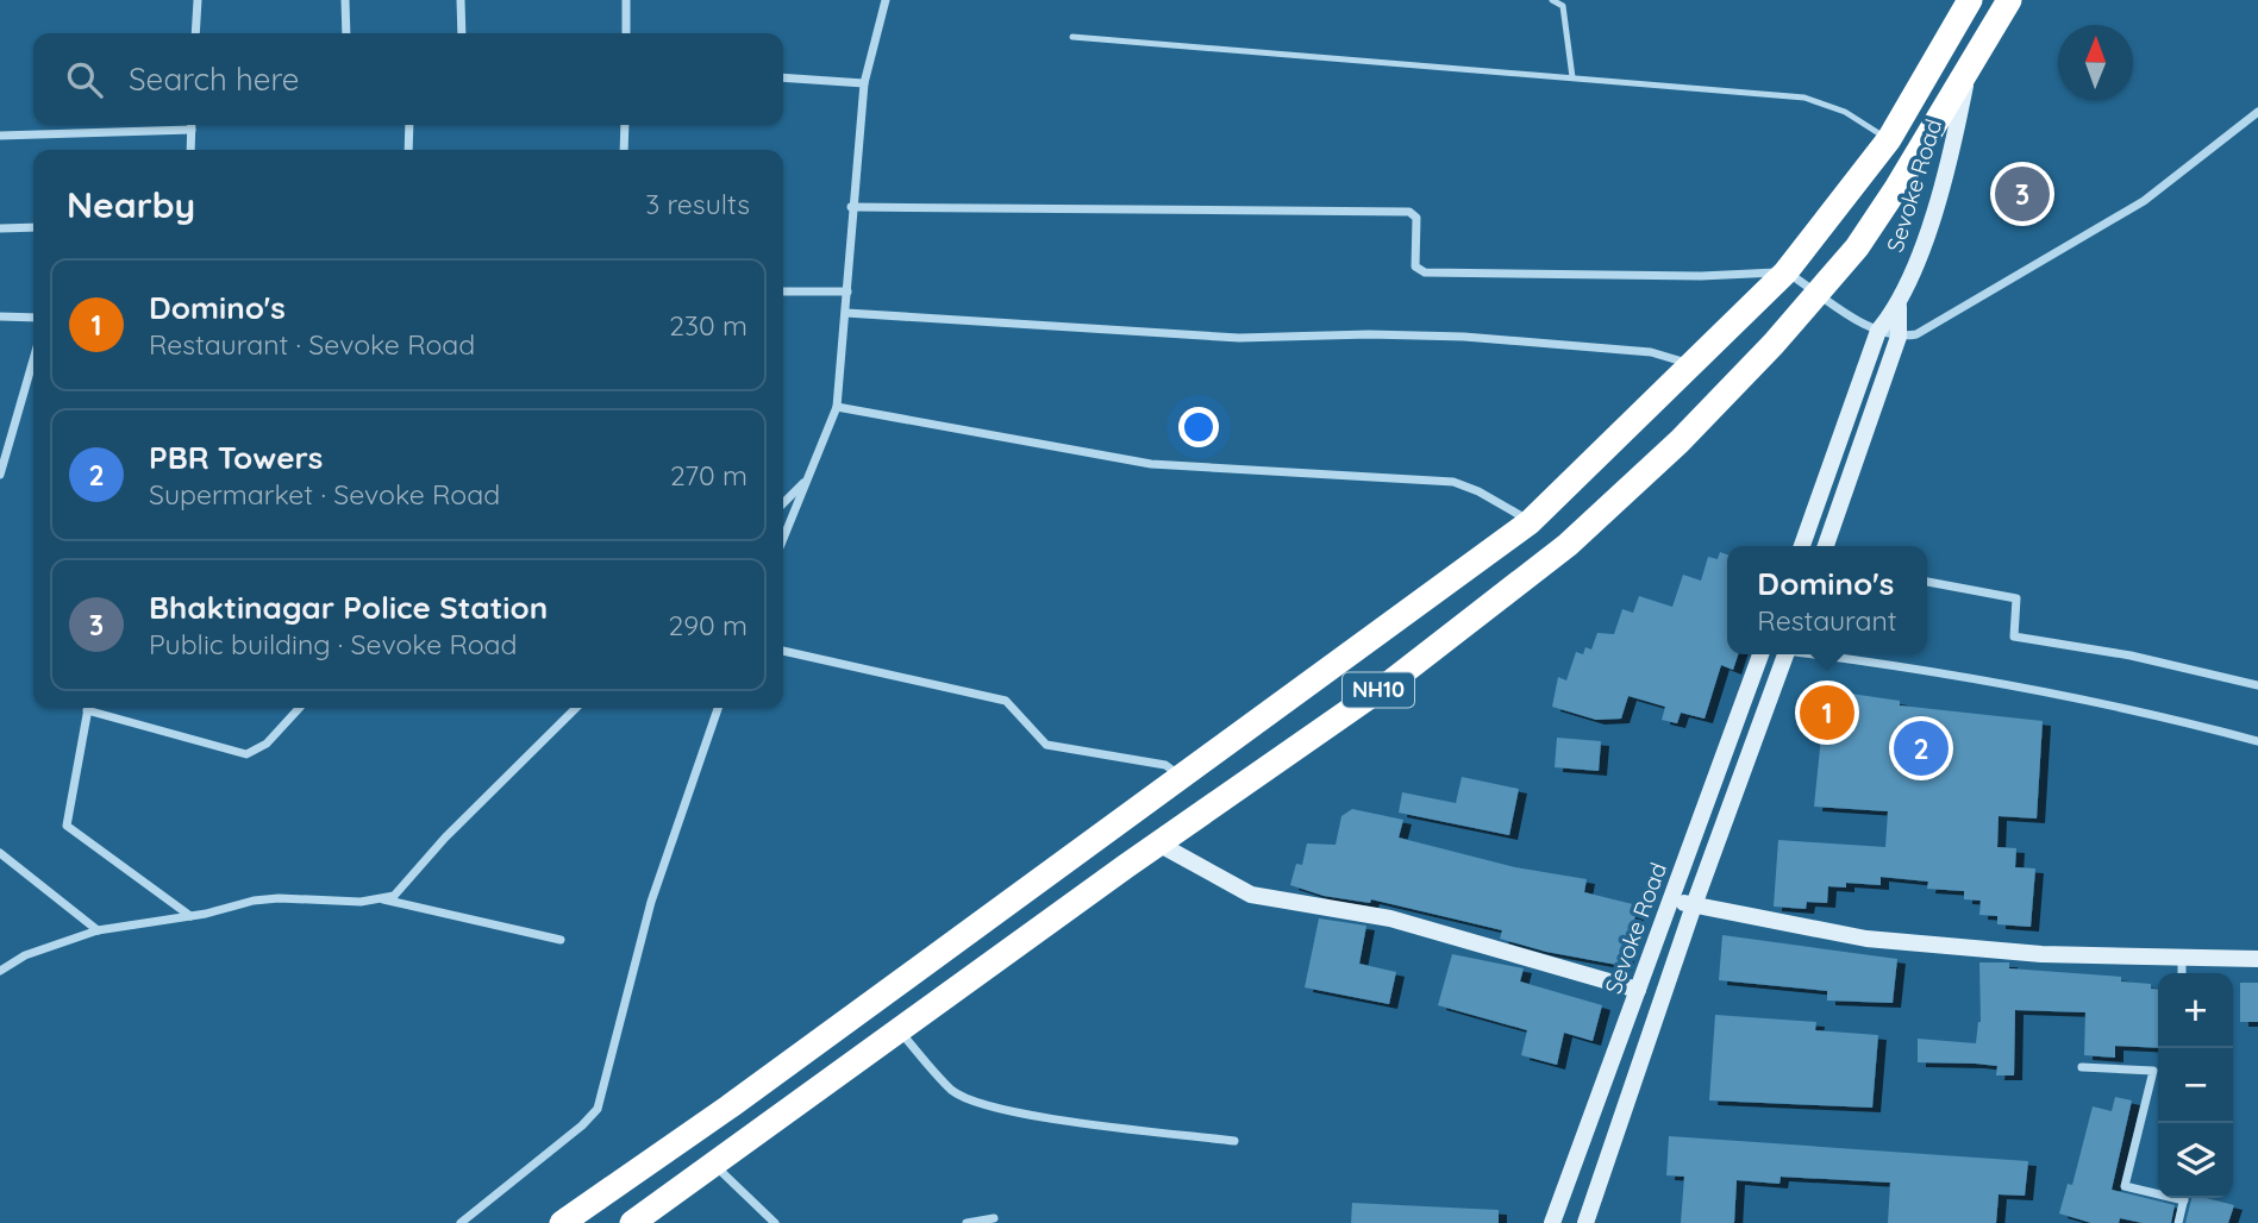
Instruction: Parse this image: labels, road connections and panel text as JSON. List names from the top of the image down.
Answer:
{
  "streets": {
    "highway": ["NH10"],
    "main road": ["Sevoke Road"]
  },
  "crossings": [
    ["Sevoke Road", "NH10"]
  ],
  "north": "top",
  "page": {
    "search": "Search here",
    "heading": ["Nearby", "3 results"],
    "pins": ["3", "1", "2"],
    "list": [
      {
        "mark": "1",
        "name": "Domino's",
        "note": "Restaurant · Sevoke Road",
        "value": "230 m"
      },
      {
        "mark": "2",
        "name": "PBR Towers",
        "note": "Supermarket · Sevoke Road",
        "value": "270 m"
      },
      {
        "mark": "3",
        "name": "Bhaktinagar Police Station",
        "note": "Public building · Sevoke Road",
        "value": "290 m"
      }
    ],
    "popup": ["Domino's", "Restaurant"],
    "map_buttons": ["+", "−"]
  }
}
